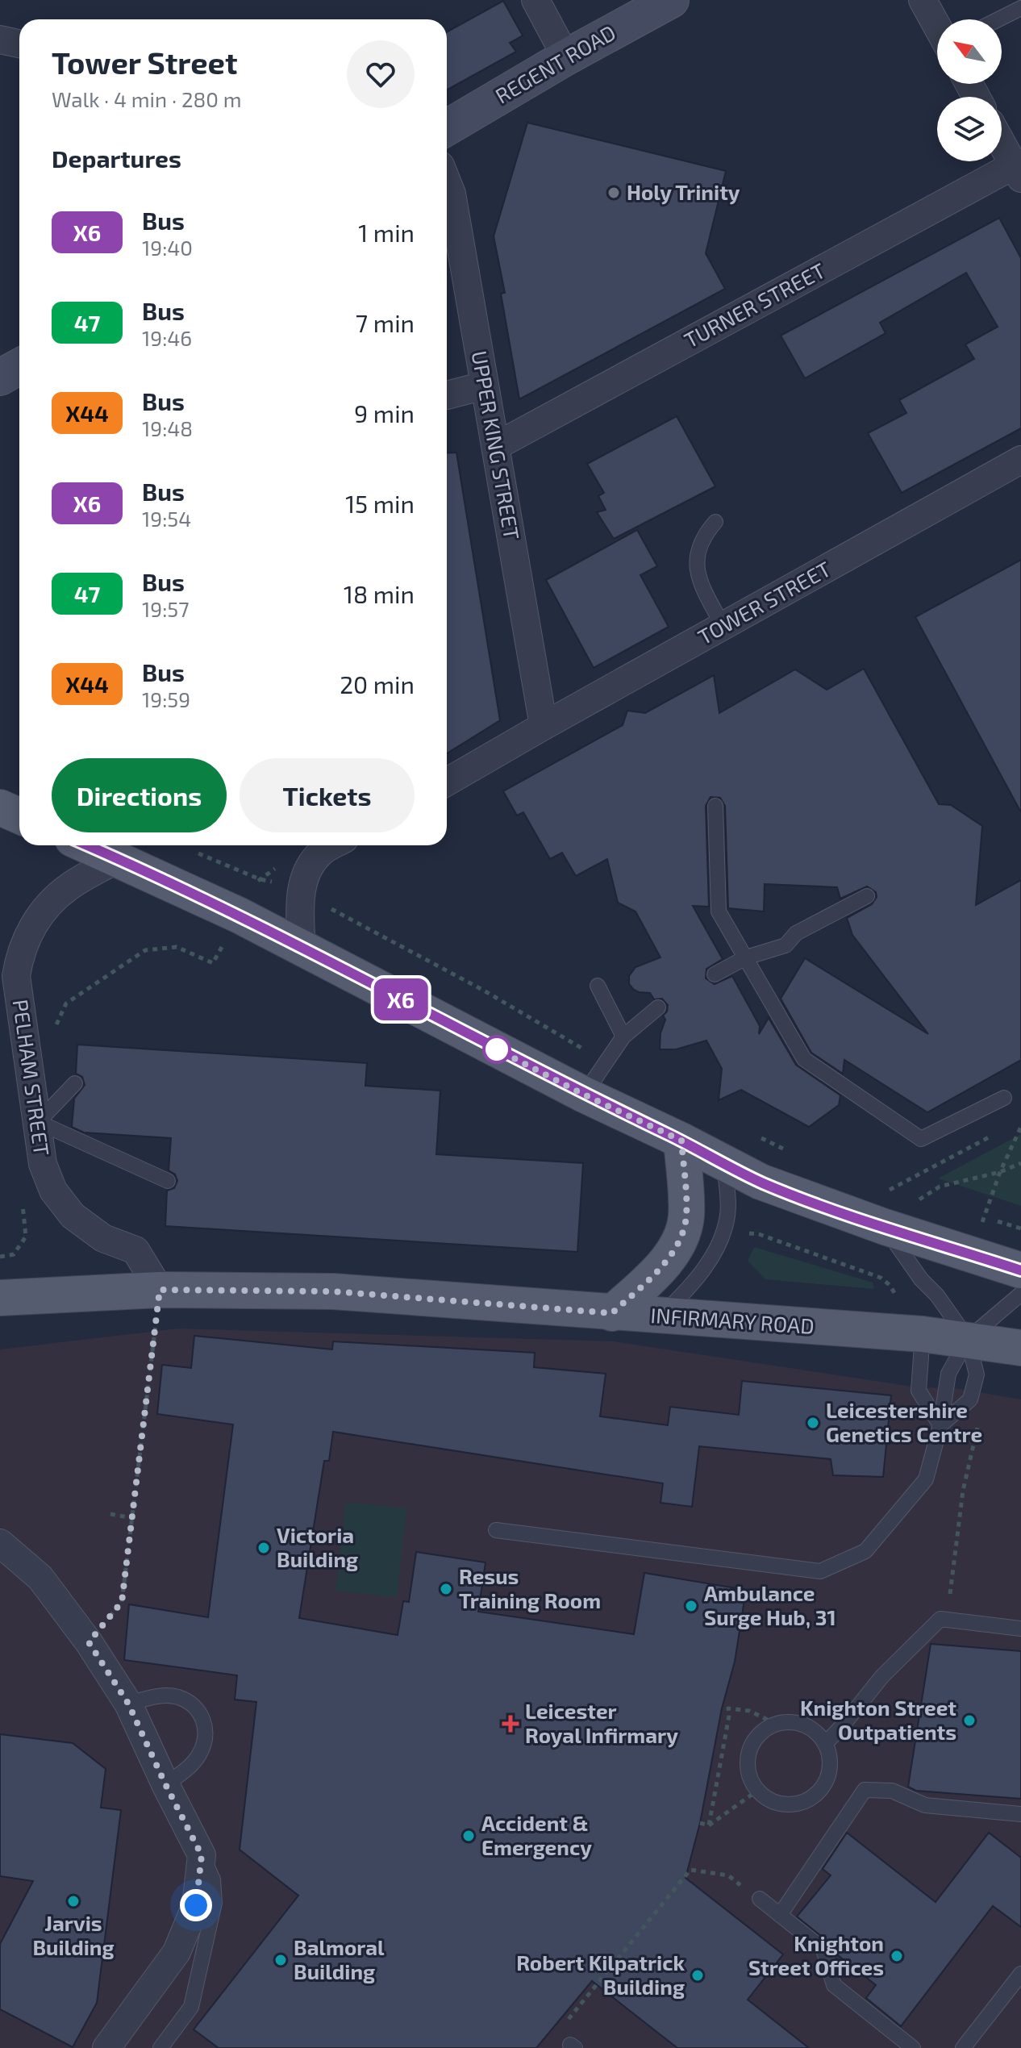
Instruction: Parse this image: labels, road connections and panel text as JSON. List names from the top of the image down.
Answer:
{
  "streets": {
    "main road": ["INFIRMARY ROAD"],
    "street": [
      "REGENT ROAD",
      "TURNER STREET",
      "UPPER KING STREET",
      "TOWER STREET",
      "PELHAM STREET"
    ]
  },
  "crossings": [
    ["TURNER STREET", "UPPER KING STREET"],
    ["UPPER KING STREET", "TOWER STREET"],
    ["PELHAM STREET", "INFIRMARY ROAD"]
  ],
  "places": {
    "other": [
      "Holy Trinity",
      "Leicestershire Genetics Centre",
      "Victoria Building",
      "Resus Training Room",
      "Ambulance Surge Hub, 31",
      "Knighton Street Outpatients",
      "Accident & Emergency",
      "Jarvis Building",
      "Knighton Street Offices",
      "Balmoral Building",
      "Robert Kilpatrick Building"
    ],
    "health": ["Leicester Royal Infirmary"]
  },
  "lines": ["bus line X6"],
  "north": "top left",
  "page": {
    "on_map": "X6",
    "heading": [
      ["Tower Street", "Walk · 4 min · 280 m"],
      "Departures"
    ],
    "list": [
      {
        "mark": "X6",
        "name": "Bus",
        "note": "19:40",
        "value": "1 min"
      },
      {
        "mark": "47",
        "name": "Bus",
        "note": "19:46",
        "value": "7 min"
      },
      {
        "mark": "X44",
        "name": "Bus",
        "note": "19:48",
        "value": "9 min"
      },
      {
        "mark": "X6",
        "name": "Bus",
        "note": "19:54",
        "value": "15 min"
      },
      {
        "mark": "47",
        "name": "Bus",
        "note": "19:57",
        "value": "18 min"
      },
      {
        "mark": "X44",
        "name": "Bus",
        "note": "19:59",
        "value": "20 min"
      }
    ],
    "buttons": ["Directions", "Tickets"]
  }
}
